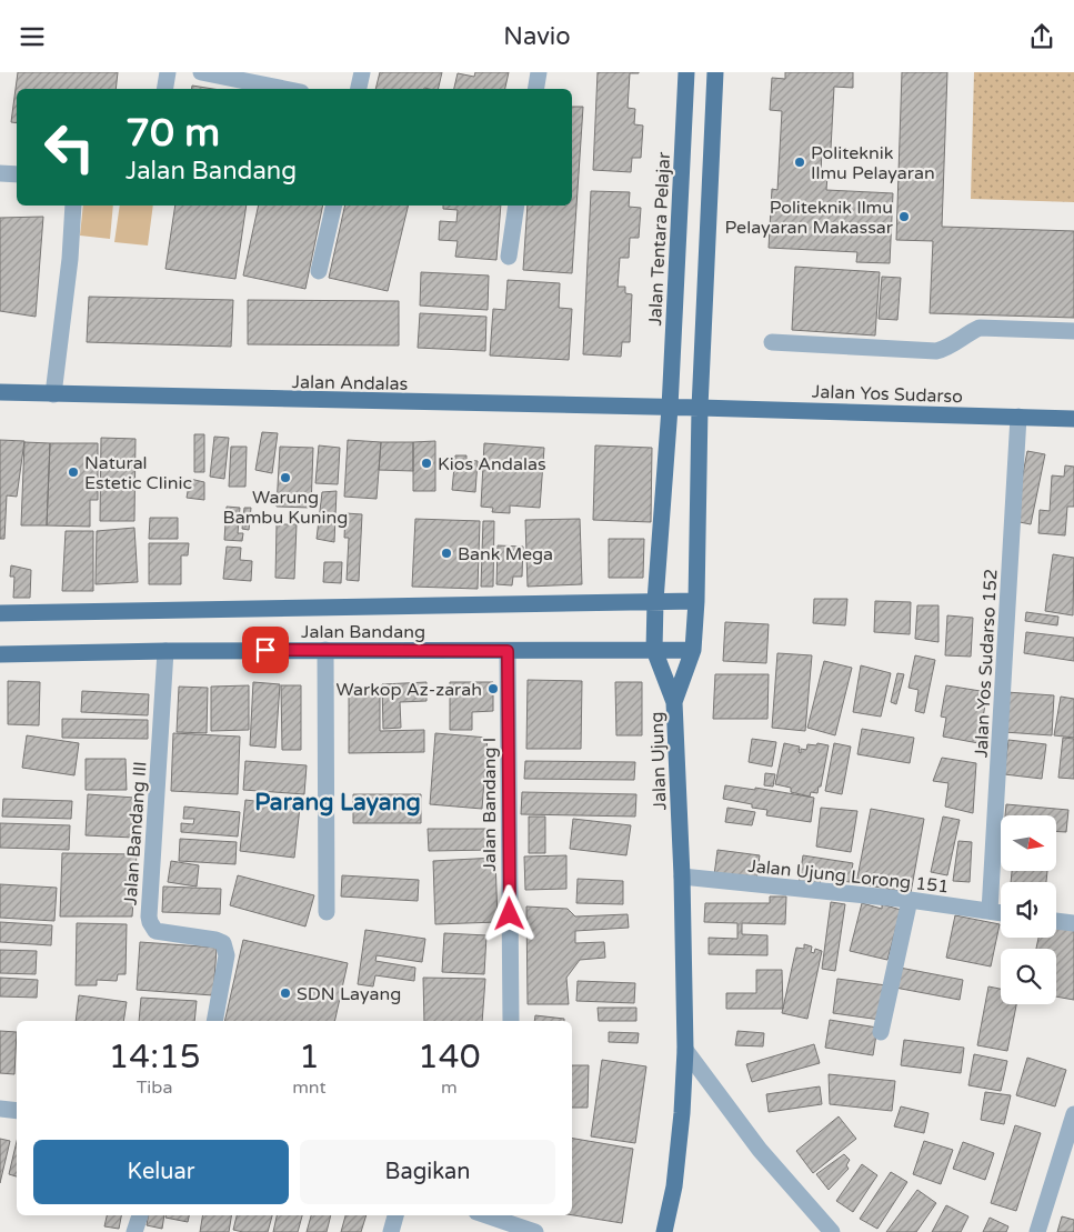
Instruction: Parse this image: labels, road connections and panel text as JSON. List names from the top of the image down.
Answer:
{
  "streets": {
    "main road": [
      "Jalan Tentara Pelajar",
      "Jalan Andalas",
      "Jalan Yos Sudarso",
      "Jalan Bandang",
      "Jalan Ujung"
    ],
    "street": [
      "Jalan Yos Sudarso 152",
      "Jalan Bandang I",
      "Jalan Bandang III",
      "Jalan Ujung Lorong 151"
    ]
  },
  "crossings": [
    ["Jalan Tentara Pelajar", "Jalan Andalas"],
    ["Jalan Tentara Pelajar", "Jalan Bandang"],
    ["Jalan Andalas", "Jalan Yos Sudarso"],
    ["Jalan Andalas", "Jalan Ujung"],
    ["Jalan Yos Sudarso", "Jalan Yos Sudarso 152"],
    ["Jalan Yos Sudarso", "Jalan Ujung"],
    ["Jalan Bandang", "Jalan Ujung"],
    ["Jalan Bandang", "Jalan Bandang I"],
    ["Jalan Bandang", "Jalan Bandang III"],
    ["Jalan Yos Sudarso 152", "Jalan Ujung Lorong 151"],
    ["Jalan Ujung", "Jalan Ujung Lorong 151"]
  ],
  "districts": ["Parang Layang"],
  "places": [
    "Politeknik Ilmu Pelayaran",
    "Politeknik Ilmu Pelayaran Makassar",
    "Kios Andalas",
    "Natural Estetic Clinic",
    "Warung Bambu Kuning",
    "Bank Mega",
    "Warkop Az-zarah",
    "SDN Layang"
  ],
  "north": "right",
  "page": {
    "header": "Navio",
    "turn": ["70 m", "Jalan Bandang"],
    "eta": [
      "14:15",
      "Tiba",
      "1",
      "mnt",
      "140",
      "m"
    ],
    "buttons": ["Keluar", "Bagikan"]
  }
}
